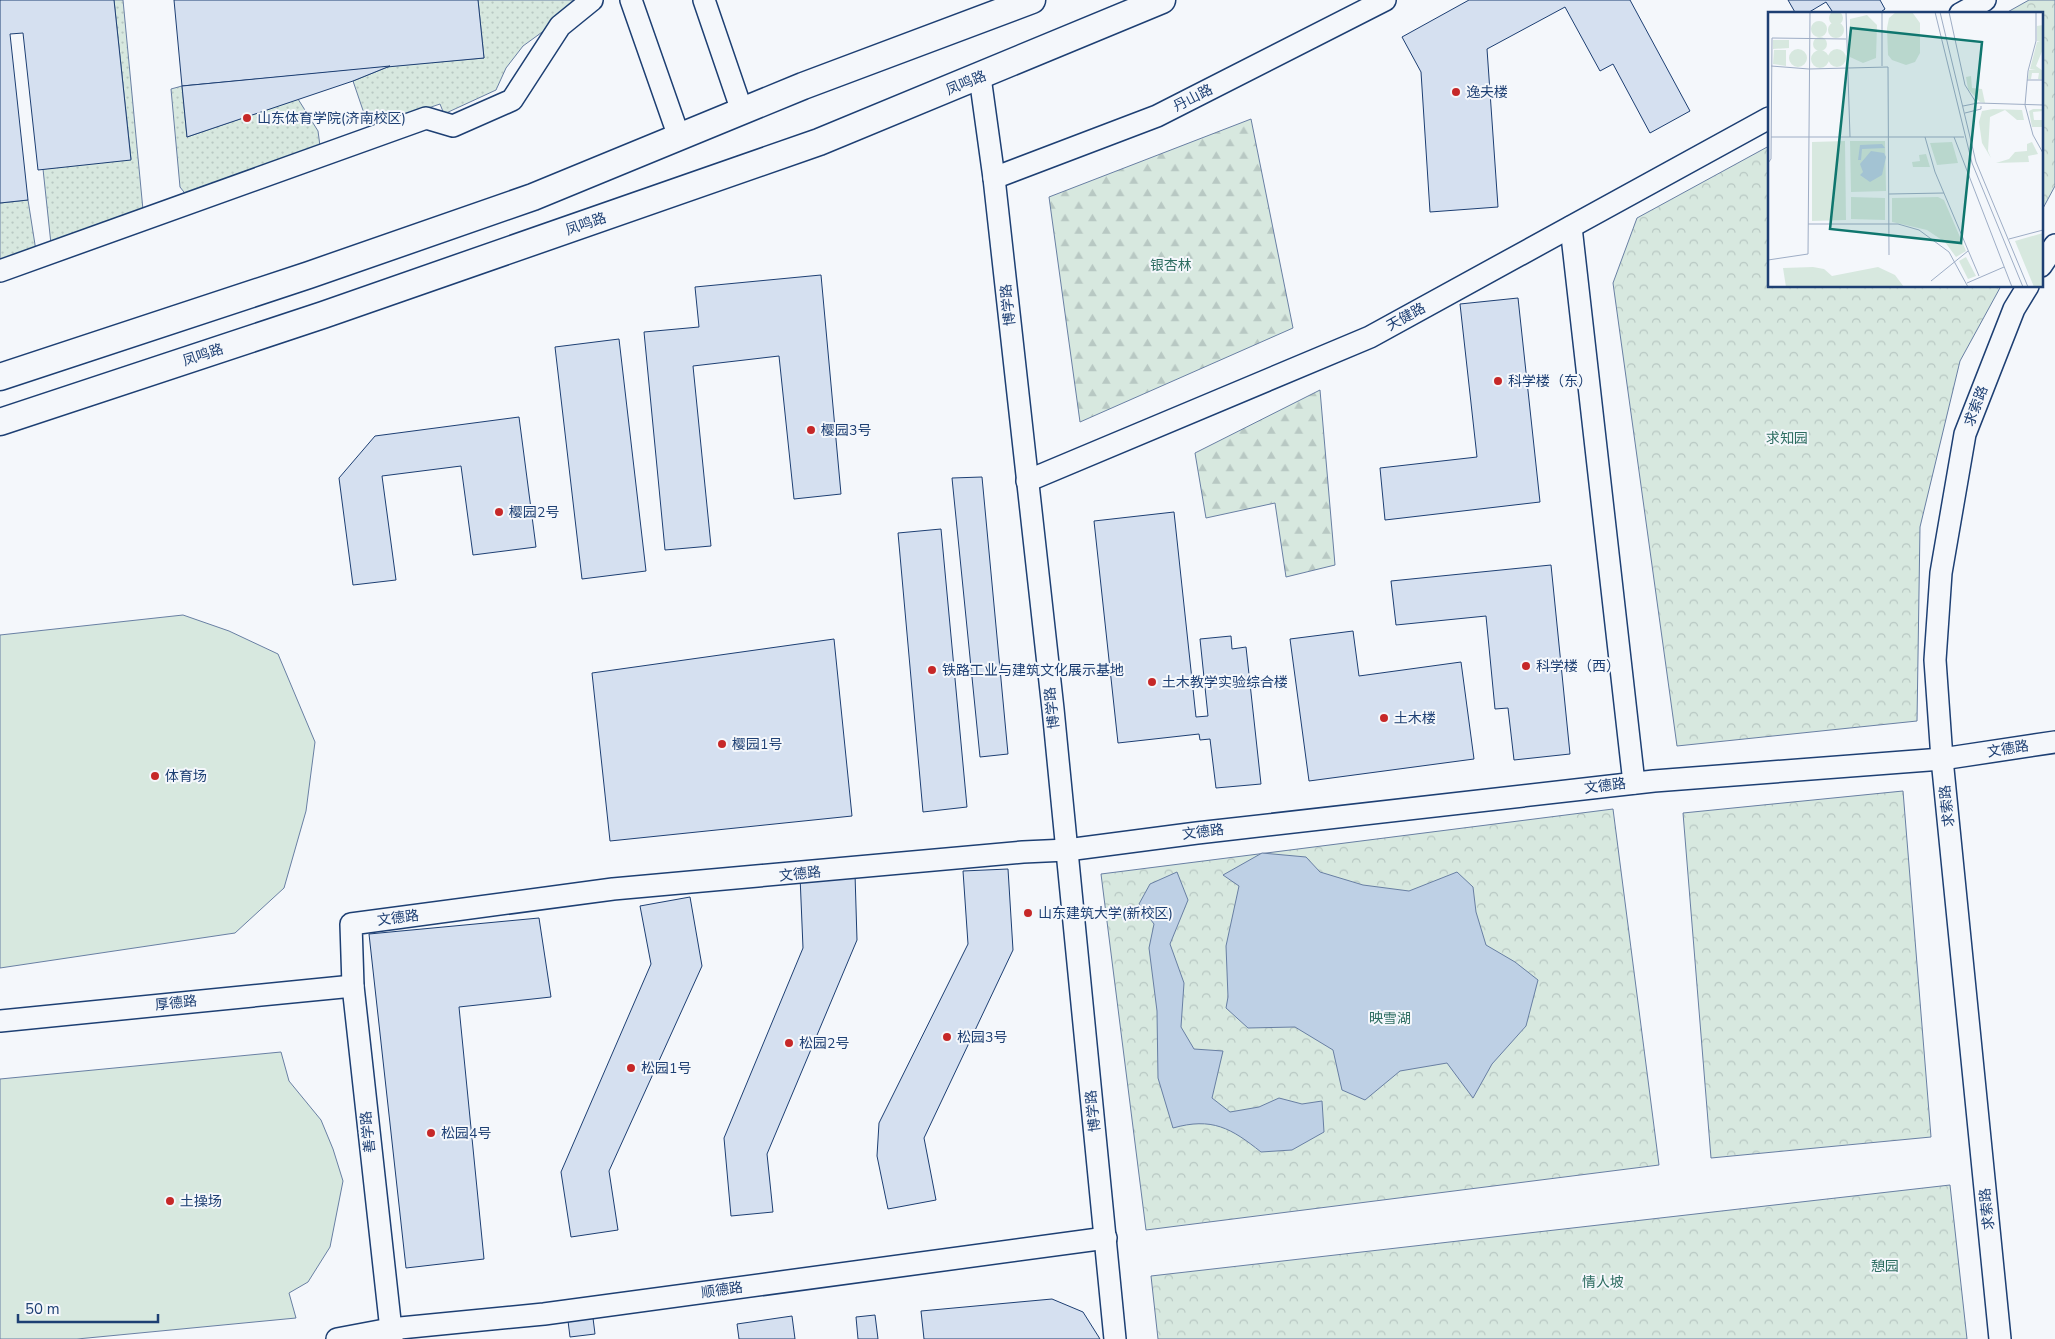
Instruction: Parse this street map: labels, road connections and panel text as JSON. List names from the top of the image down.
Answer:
{
  "streets": {
    "main road": ["凤鸣路"],
    "street": [
      "丹山路",
      "博学路",
      "天健路",
      "求索路",
      "文德路",
      "厚德路",
      "善学路",
      "顺德路"
    ]
  },
  "crossings": [
    ["凤鸣路", "博学路"],
    ["丹山路", "博学路"],
    ["博学路", "天健路"],
    ["博学路", "文德路"],
    ["博学路", "顺德路"],
    ["求索路", "文德路"],
    ["文德路", "善学路"],
    ["厚德路", "善学路"],
    ["善学路", "顺德路"]
  ],
  "parks": [
    "银杏林",
    "求知园",
    "映雪湖",
    "憩园",
    "情人坡"
  ],
  "places": [
    "逸夫楼",
    "山东体育学院(济南校区)",
    "科学楼（东）",
    "樱园3号",
    "樱园2号",
    "科学楼（西）",
    "铁路工业与建筑文化展示基地",
    "土木教学实验综合楼",
    "土木楼",
    "樱园1号",
    "体育场",
    "山东建筑大学(新校区)",
    "松园3号",
    "松园2号",
    "松园1号",
    "松园4号",
    "土操场"
  ],
  "scale_bar": "50 m"
}
